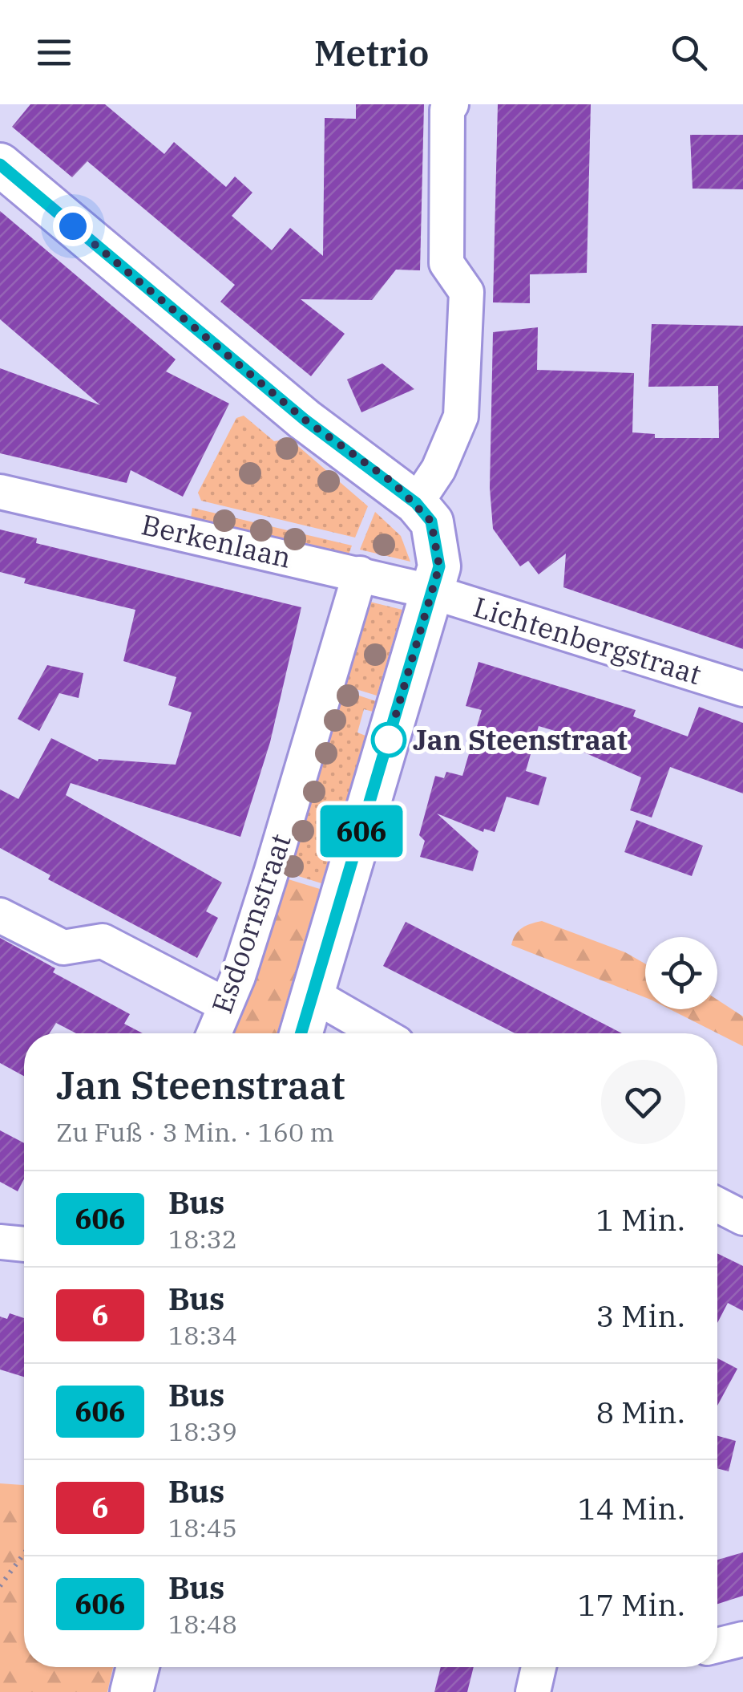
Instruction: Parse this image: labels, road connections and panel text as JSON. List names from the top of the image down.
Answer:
{
  "streets": {
    "street": ["Berkenlaan", "Lichtenbergstraat", "Esdoornstraat"]
  },
  "crossings": [
    ["Berkenlaan", "Lichtenbergstraat"],
    ["Berkenlaan", "Esdoornstraat"]
  ],
  "places": ["Jan Steenstraat"],
  "lines": ["bus line 606"],
  "page": {
    "header": "Metrio",
    "on_map": "606",
    "heading": ["Jan Steenstraat", "Zu Fuß · 3 Min. · 160 m"],
    "list": [
      {
        "mark": "606",
        "name": "Bus",
        "note": "18:32",
        "value": "1 Min."
      },
      {
        "mark": "6",
        "name": "Bus",
        "note": "18:34",
        "value": "3 Min."
      },
      {
        "mark": "606",
        "name": "Bus",
        "note": "18:39",
        "value": "8 Min."
      },
      {
        "mark": "6",
        "name": "Bus",
        "note": "18:45",
        "value": "14 Min."
      },
      {
        "mark": "606",
        "name": "Bus",
        "note": "18:48",
        "value": "17 Min."
      }
    ]
  }
}
